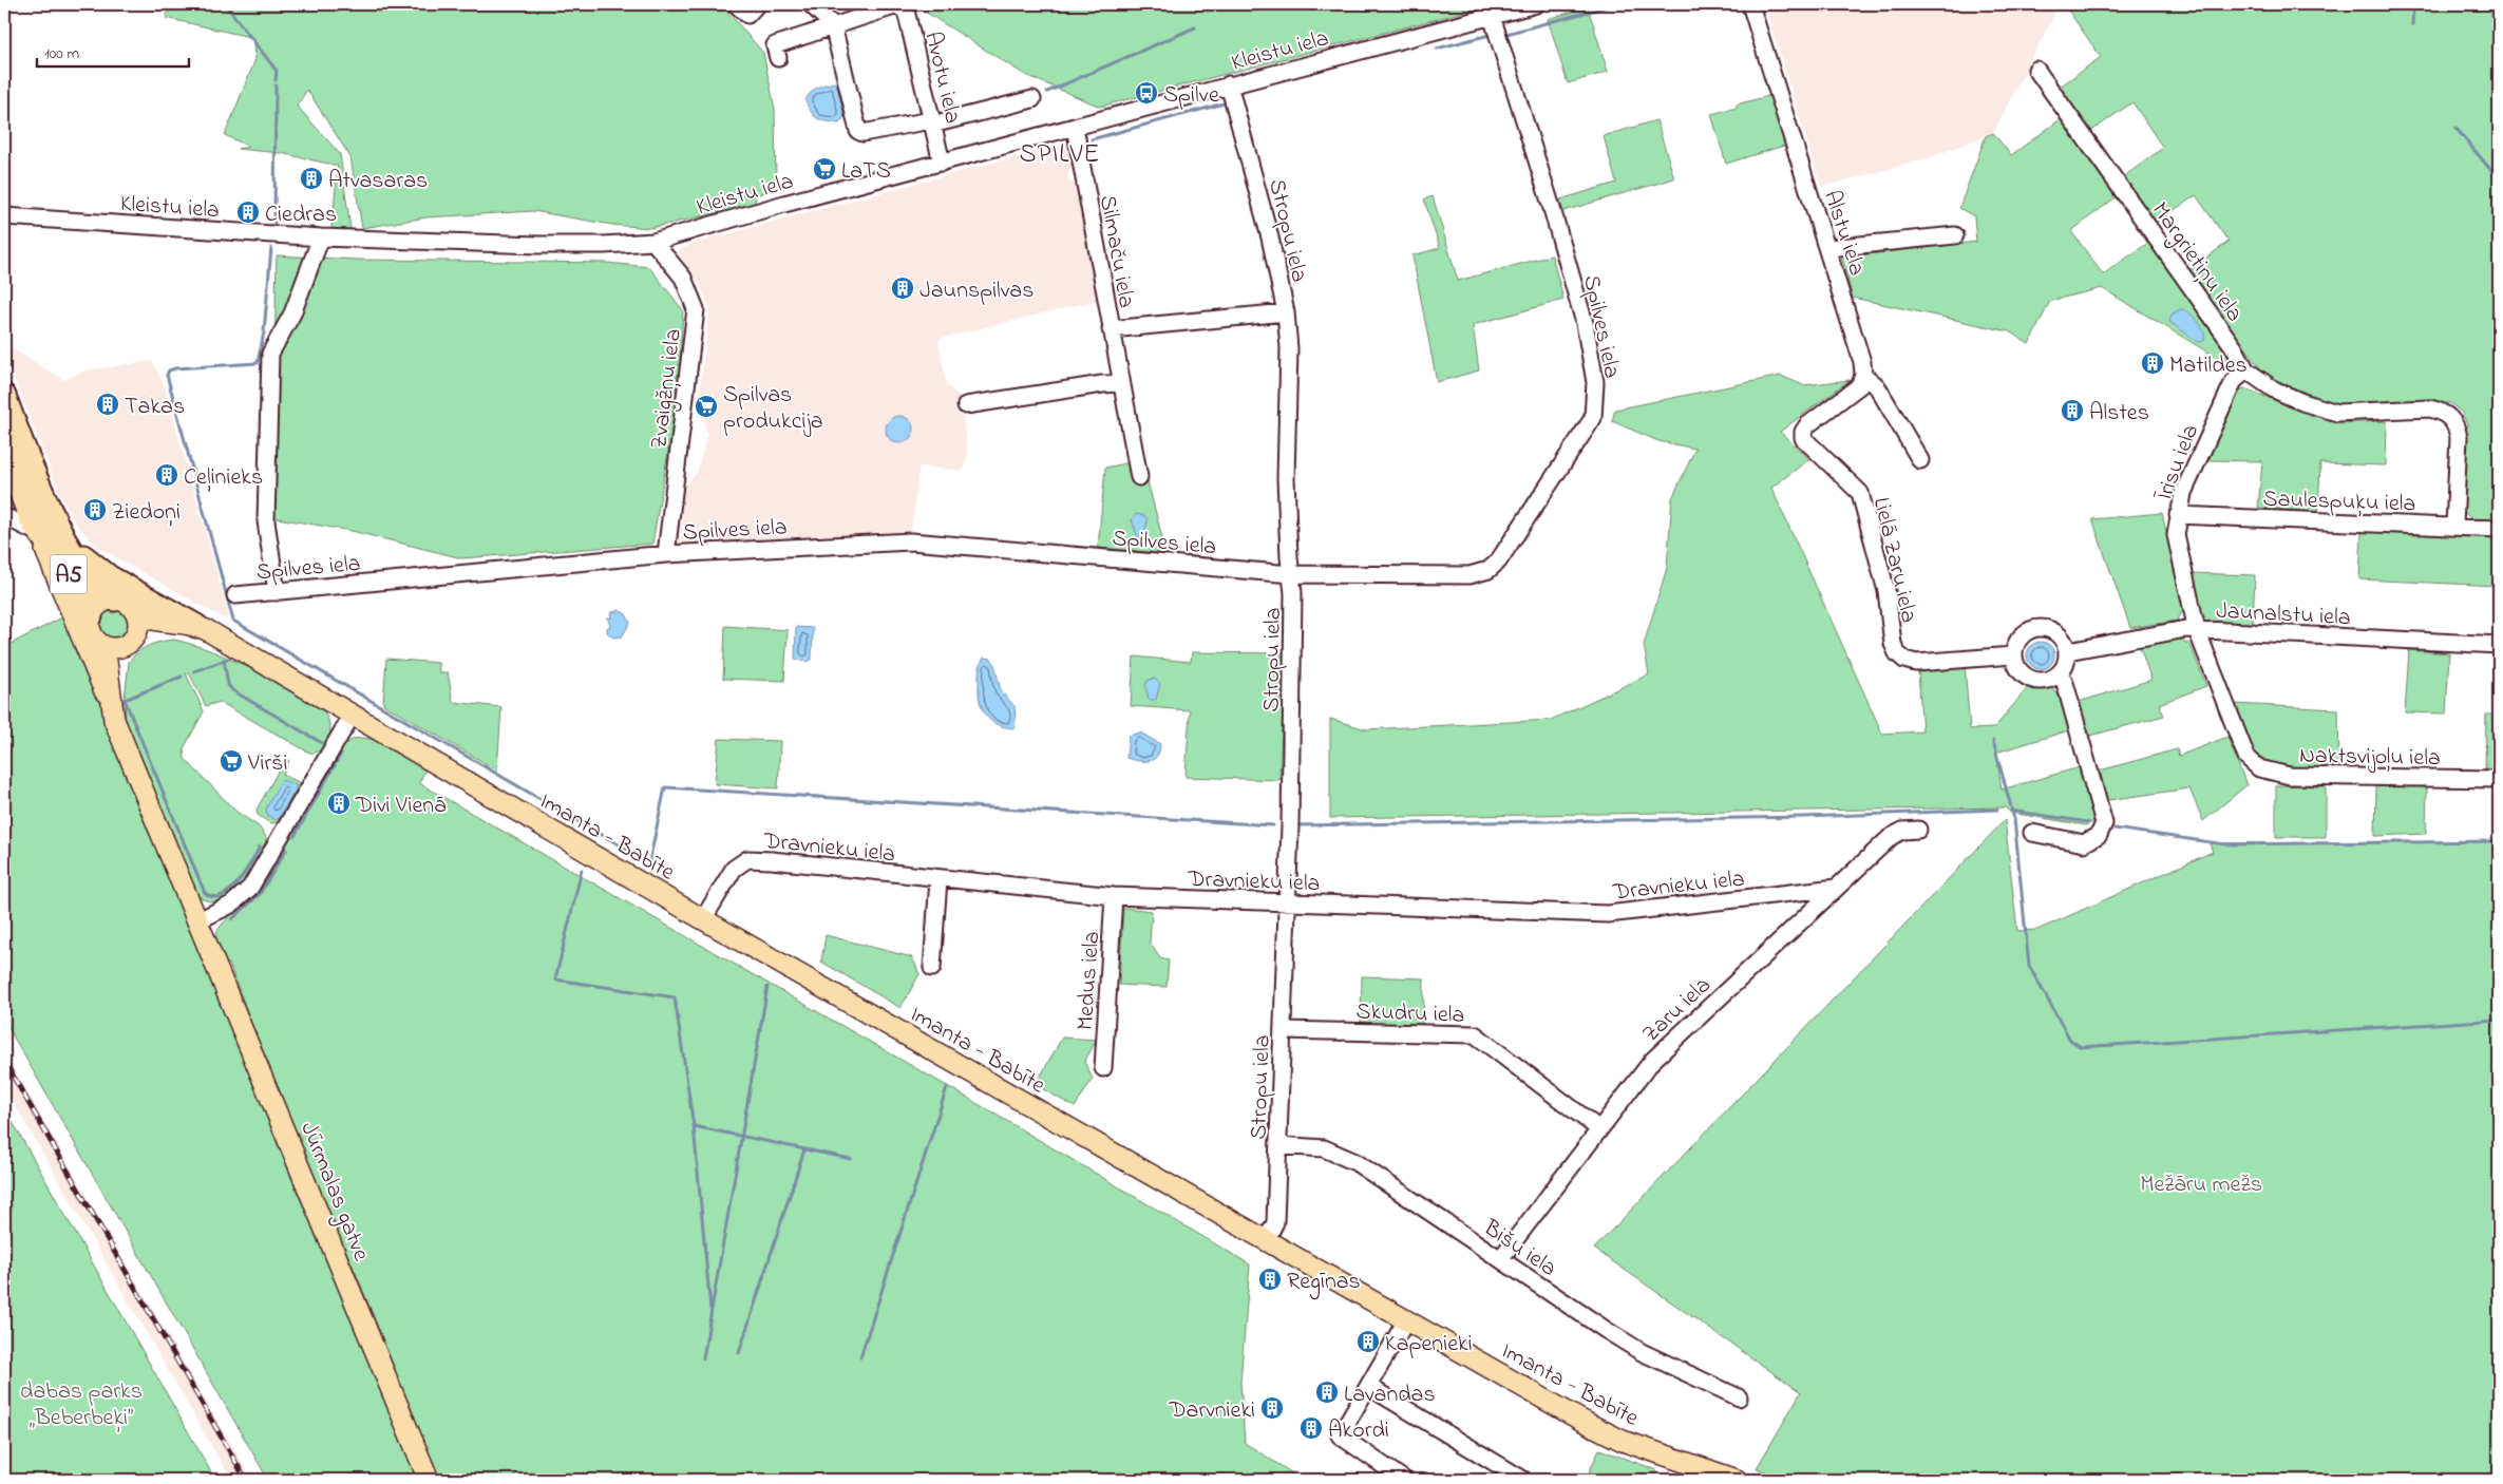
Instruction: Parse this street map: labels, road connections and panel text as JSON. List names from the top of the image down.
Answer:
{
  "streets": {
    "highway": ["A5"],
    "main road": ["Imanta - Babīte", "Jūrmalas gatve"],
    "street": [
      "Kleistu iela",
      "Avotu iela",
      "Stropu iela",
      "Alstu iela",
      "Silmaču iela",
      "Margrietiņu iela",
      "Spilves iela",
      "Zvaigžņu iela",
      "Īrisu iela",
      "Saulespuķu iela",
      "Lielā Zaru iela",
      "Jaunalstu iela",
      "Naktsvijoļu iela",
      "Dravnieku iela",
      "Medus iela",
      "Zaru iela",
      "Skudru iela",
      "Bišu iela"
    ]
  },
  "crossings": [
    ["Kleistu iela", "Avotu iela"],
    ["Kleistu iela", "Stropu iela"],
    ["Kleistu iela", "Silmaču iela"],
    ["Kleistu iela", "Spilves iela"],
    ["Kleistu iela", "Zvaigžņu iela"],
    ["Stropu iela", "Spilves iela"],
    ["Stropu iela", "Imanta - Babīte"],
    ["Stropu iela", "Dravnieku iela"],
    ["Stropu iela", "Skudru iela"],
    ["Stropu iela", "Bišu iela"],
    ["Alstu iela", "Lielā Zaru iela"],
    ["Margrietiņu iela", "Īrisu iela"],
    ["Margrietiņu iela", "Saulespuķu iela"],
    ["Spilves iela", "Zvaigžņu iela"],
    ["Īrisu iela", "Saulespuķu iela"],
    ["Īrisu iela", "Jaunalstu iela"],
    ["Īrisu iela", "Naktsvijoļu iela"],
    ["Lielā Zaru iela", "Jaunalstu iela"],
    ["A5", "Imanta - Babīte"],
    ["Imanta - Babīte", "Dravnieku iela"],
    ["Dravnieku iela", "Medus iela"],
    ["Dravnieku iela", "Zaru iela"],
    ["Zaru iela", "Skudru iela"],
    ["Zaru iela", "Bišu iela"]
  ],
  "districts": ["SPILVE"],
  "parks": ["Mežāru mežs", "dabas parks „Beberbeķi”"],
  "places": {
    "bus stop": ["Spilve"],
    "supermarket": ["LaTS", "Spilvas produkcija", "Virši"],
    "building": [
      "Atvasaras",
      "Ciedras",
      "Jaunspilvas",
      "Matildes",
      "Takas",
      "Alstes",
      "Ceļinieks",
      "Ziedoņi",
      "Divi Vienā",
      "Regīnas",
      "Kapenieki",
      "Lavandas",
      "Darvnieki",
      "Akordi"
    ]
  },
  "scale_bar": "100 m"
}
